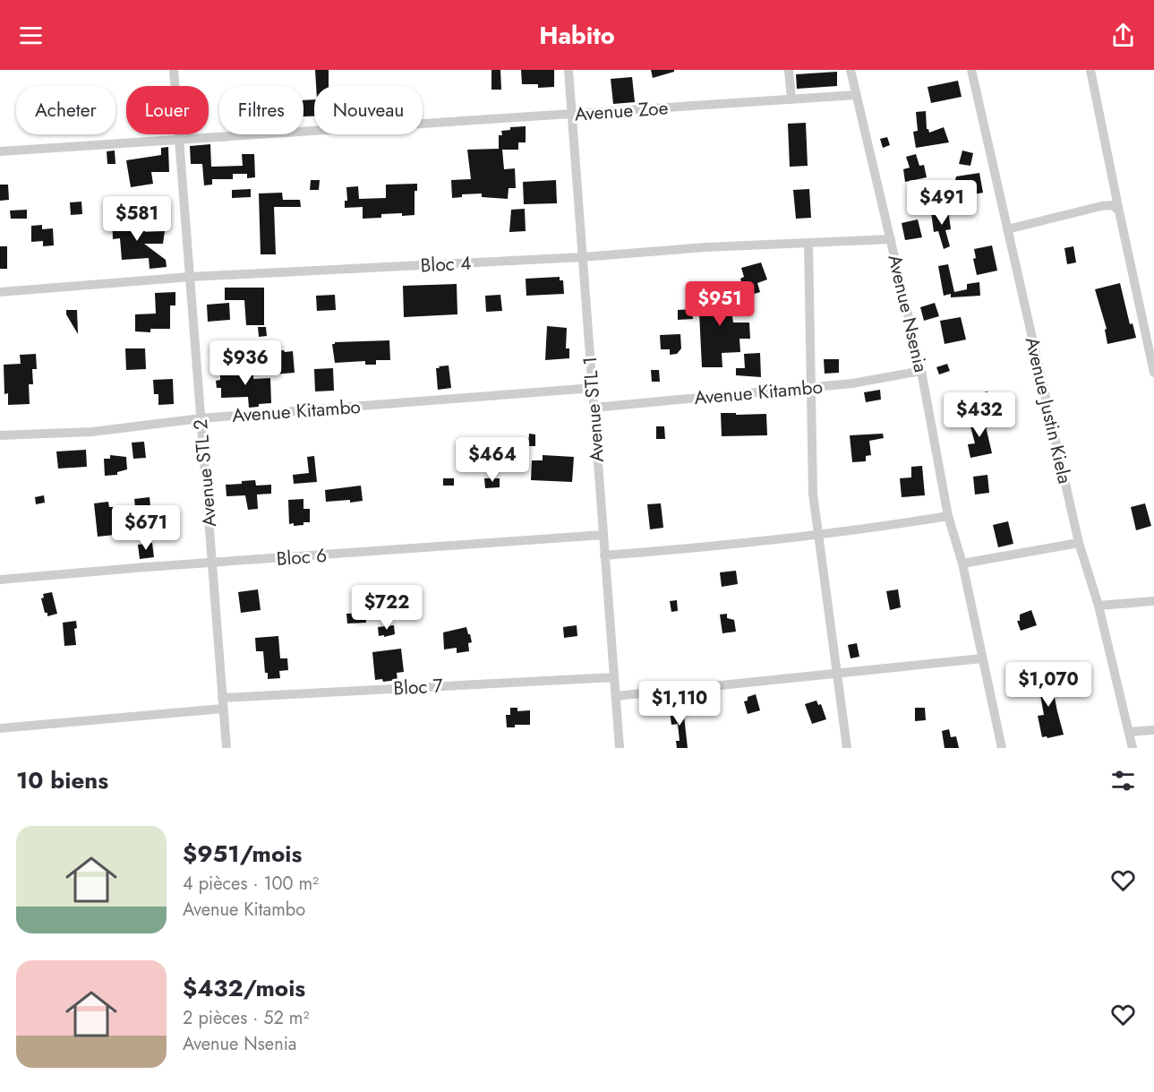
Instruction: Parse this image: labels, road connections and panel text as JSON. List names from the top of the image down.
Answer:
{
  "streets": {
    "street": [
      "Avenue Zoe",
      "Bloc 4",
      "Avenue Nsenia",
      "Avenue Kitambo",
      "Avenue STL 1",
      "Avenue Justin Kiela",
      "Avenue STL 2",
      "Bloc 6",
      "Bloc 7"
    ]
  },
  "crossings": [
    ["Avenue Zoe", "Avenue Nsenia"],
    ["Avenue Zoe", "Avenue STL 1"],
    ["Avenue Zoe", "Avenue STL 2"],
    ["Bloc 4", "Avenue Nsenia"],
    ["Bloc 4", "Avenue STL 1"],
    ["Bloc 4", "Avenue STL 2"],
    ["Avenue Nsenia", "Avenue Kitambo"],
    ["Avenue Kitambo", "Avenue STL 1"],
    ["Avenue Kitambo", "Avenue STL 2"],
    ["Avenue STL 1", "Bloc 6"],
    ["Avenue STL 1", "Bloc 7"],
    ["Avenue STL 2", "Bloc 6"],
    ["Avenue STL 2", "Bloc 7"]
  ],
  "page": {
    "header": "Habito",
    "chip": [
      "Acheter",
      "Louer",
      "Filtres",
      "Nouveau"
    ],
    "price": [
      "$491",
      "$581",
      "$951",
      "$936",
      "$432",
      "$464",
      "$671",
      "$722",
      "$1,070",
      "$1,110"
    ],
    "heading": "10 biens",
    "list": [
      {
        "name": "$951/mois",
        "note": "4 pièces · 100 m² · Avenue Kitambo"
      },
      {
        "name": "$432/mois",
        "note": "2 pièces · 52 m² · Avenue Nsenia"
      }
    ]
  }
}
